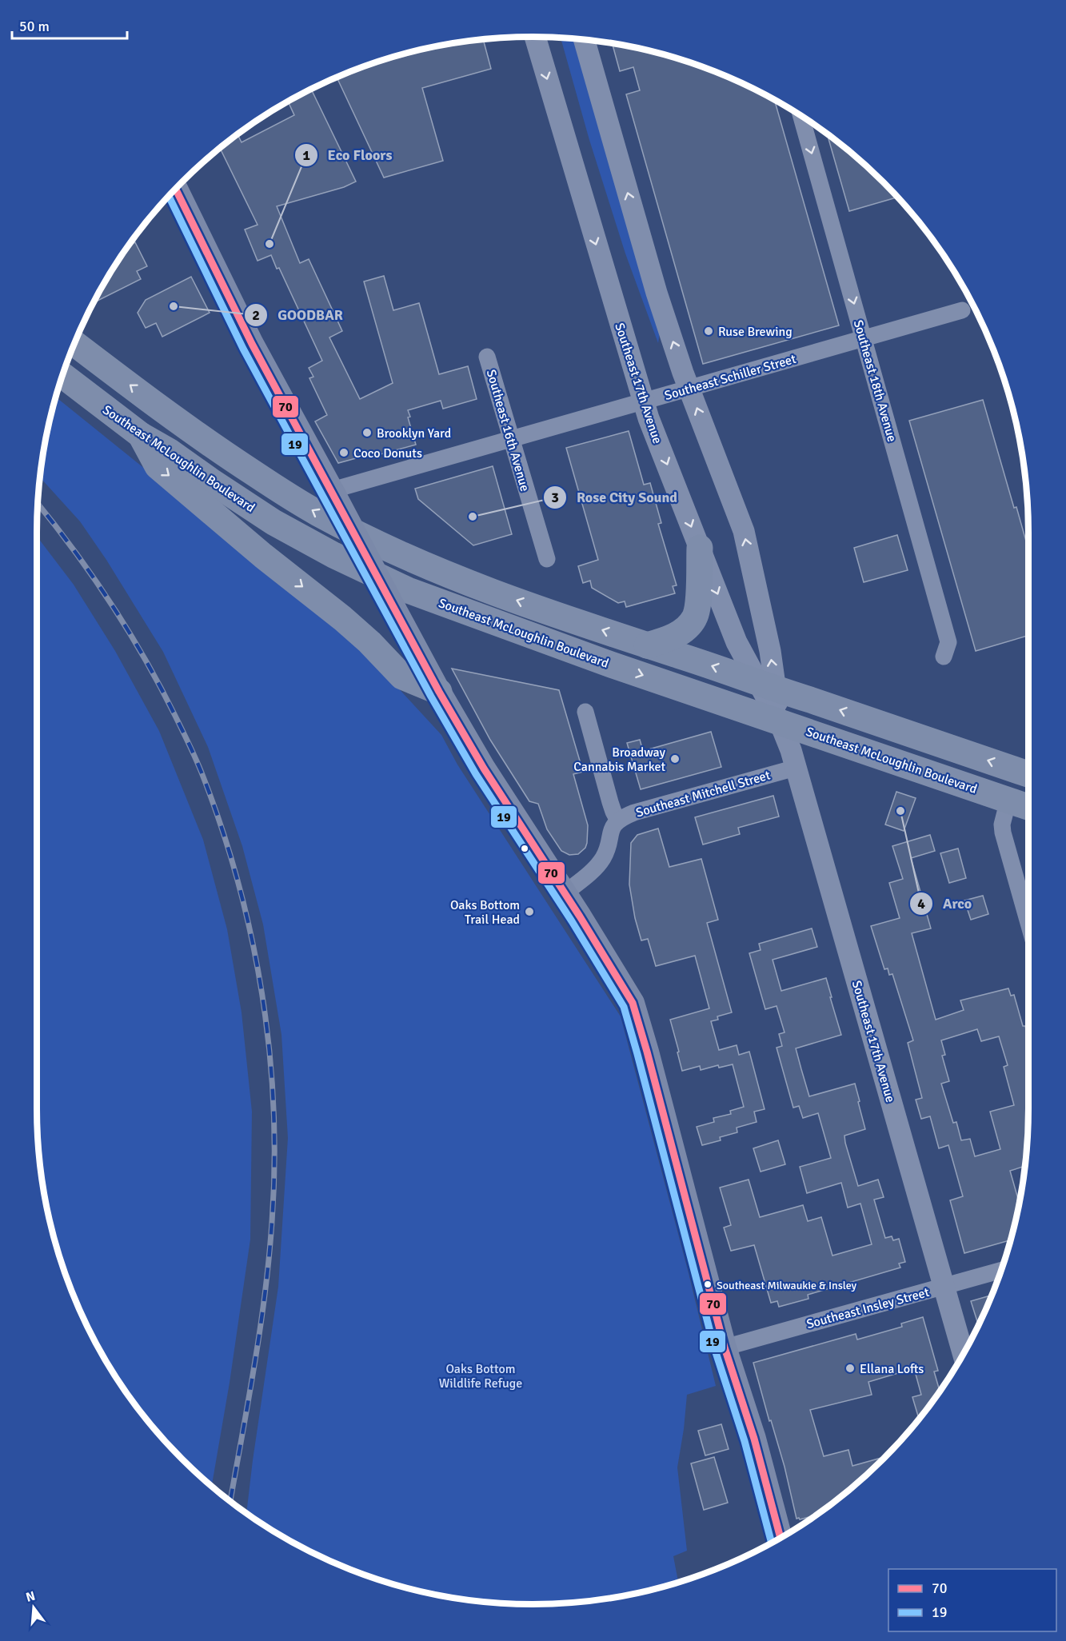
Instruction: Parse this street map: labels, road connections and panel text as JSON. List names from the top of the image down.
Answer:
{
  "streets": {
    "highway": ["Southeast McLoughlin Boulevard"],
    "street": [
      "Southeast Schiller Street",
      "Southeast 18th Avenue",
      "Southeast 17th Avenue",
      "Southeast 16th Avenue",
      "Southeast Mitchell Street",
      "Southeast Insley Street"
    ]
  },
  "crossings": [
    ["Southeast Schiller Street", "Southeast 18th Avenue"],
    ["Southeast Schiller Street", "Southeast 17th Avenue"],
    ["Southeast Schiller Street", "Southeast 16th Avenue"],
    ["Southeast 17th Avenue", "Southeast McLoughlin Boulevard"],
    ["Southeast 17th Avenue", "Southeast Mitchell Street"],
    ["Southeast 17th Avenue", "Southeast Insley Street"]
  ],
  "one_way": ["Southeast 18th Avenue"],
  "parks": ["Oaks Bottom Wildlife Refuge"],
  "places": [
    "Eco Floors",
    "GOODBAR",
    "Ruse Brewing",
    "Brooklyn Yard",
    "Coco Donuts",
    "Rose City Sound",
    "Broadway Cannabis Market",
    "Arco",
    "Oaks Bottom Trail Head",
    "Southeast Milwaukie & Insley",
    "Ellana Lofts"
  ],
  "lines": ["transit line 70", "transit line 19"],
  "legend": ["70", "19"],
  "scale_bar": "50 m",
  "north": "top"
}
